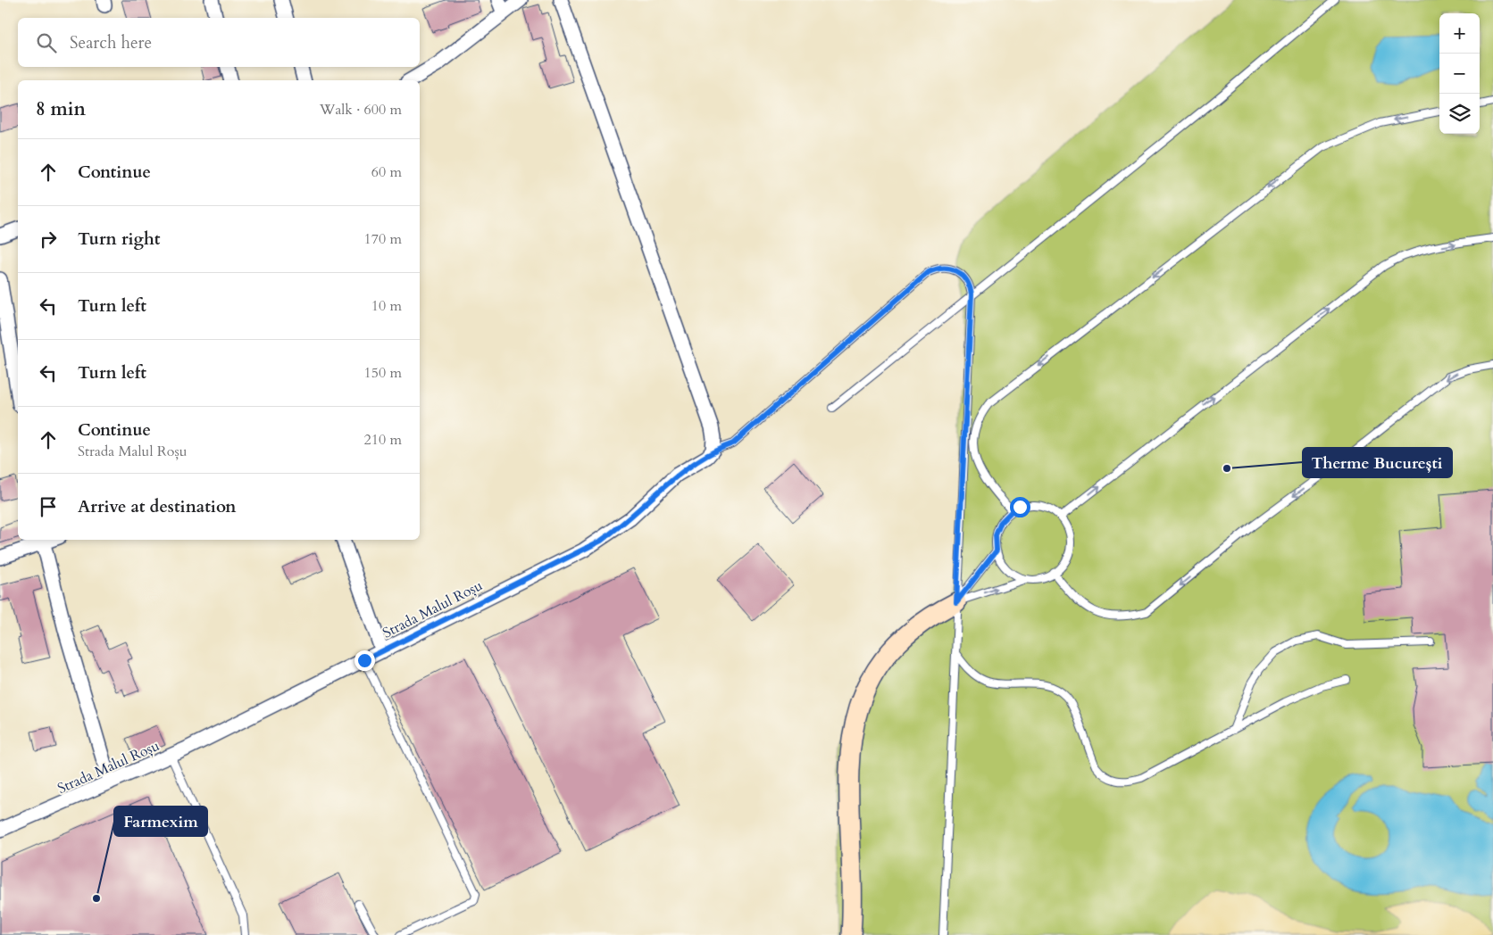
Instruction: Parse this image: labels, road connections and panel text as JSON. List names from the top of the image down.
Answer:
{
  "streets": {
    "street": ["Strada Malul Roșu"]
  },
  "places": ["Therme București", "Farmexim"],
  "page": {
    "map_buttons": ["+", "−"],
    "search": "Search here",
    "heading": ["8 min", "Walk · 600 m"],
    "list": [
      ["Continue", "60 m"],
      ["Turn right", "170 m"],
      ["Turn left", "10 m"],
      ["Turn left", "150 m"],
      ["Continue", "Strada Malul Roșu", "210 m"],
      "Arrive at destination"
    ]
  }
}
